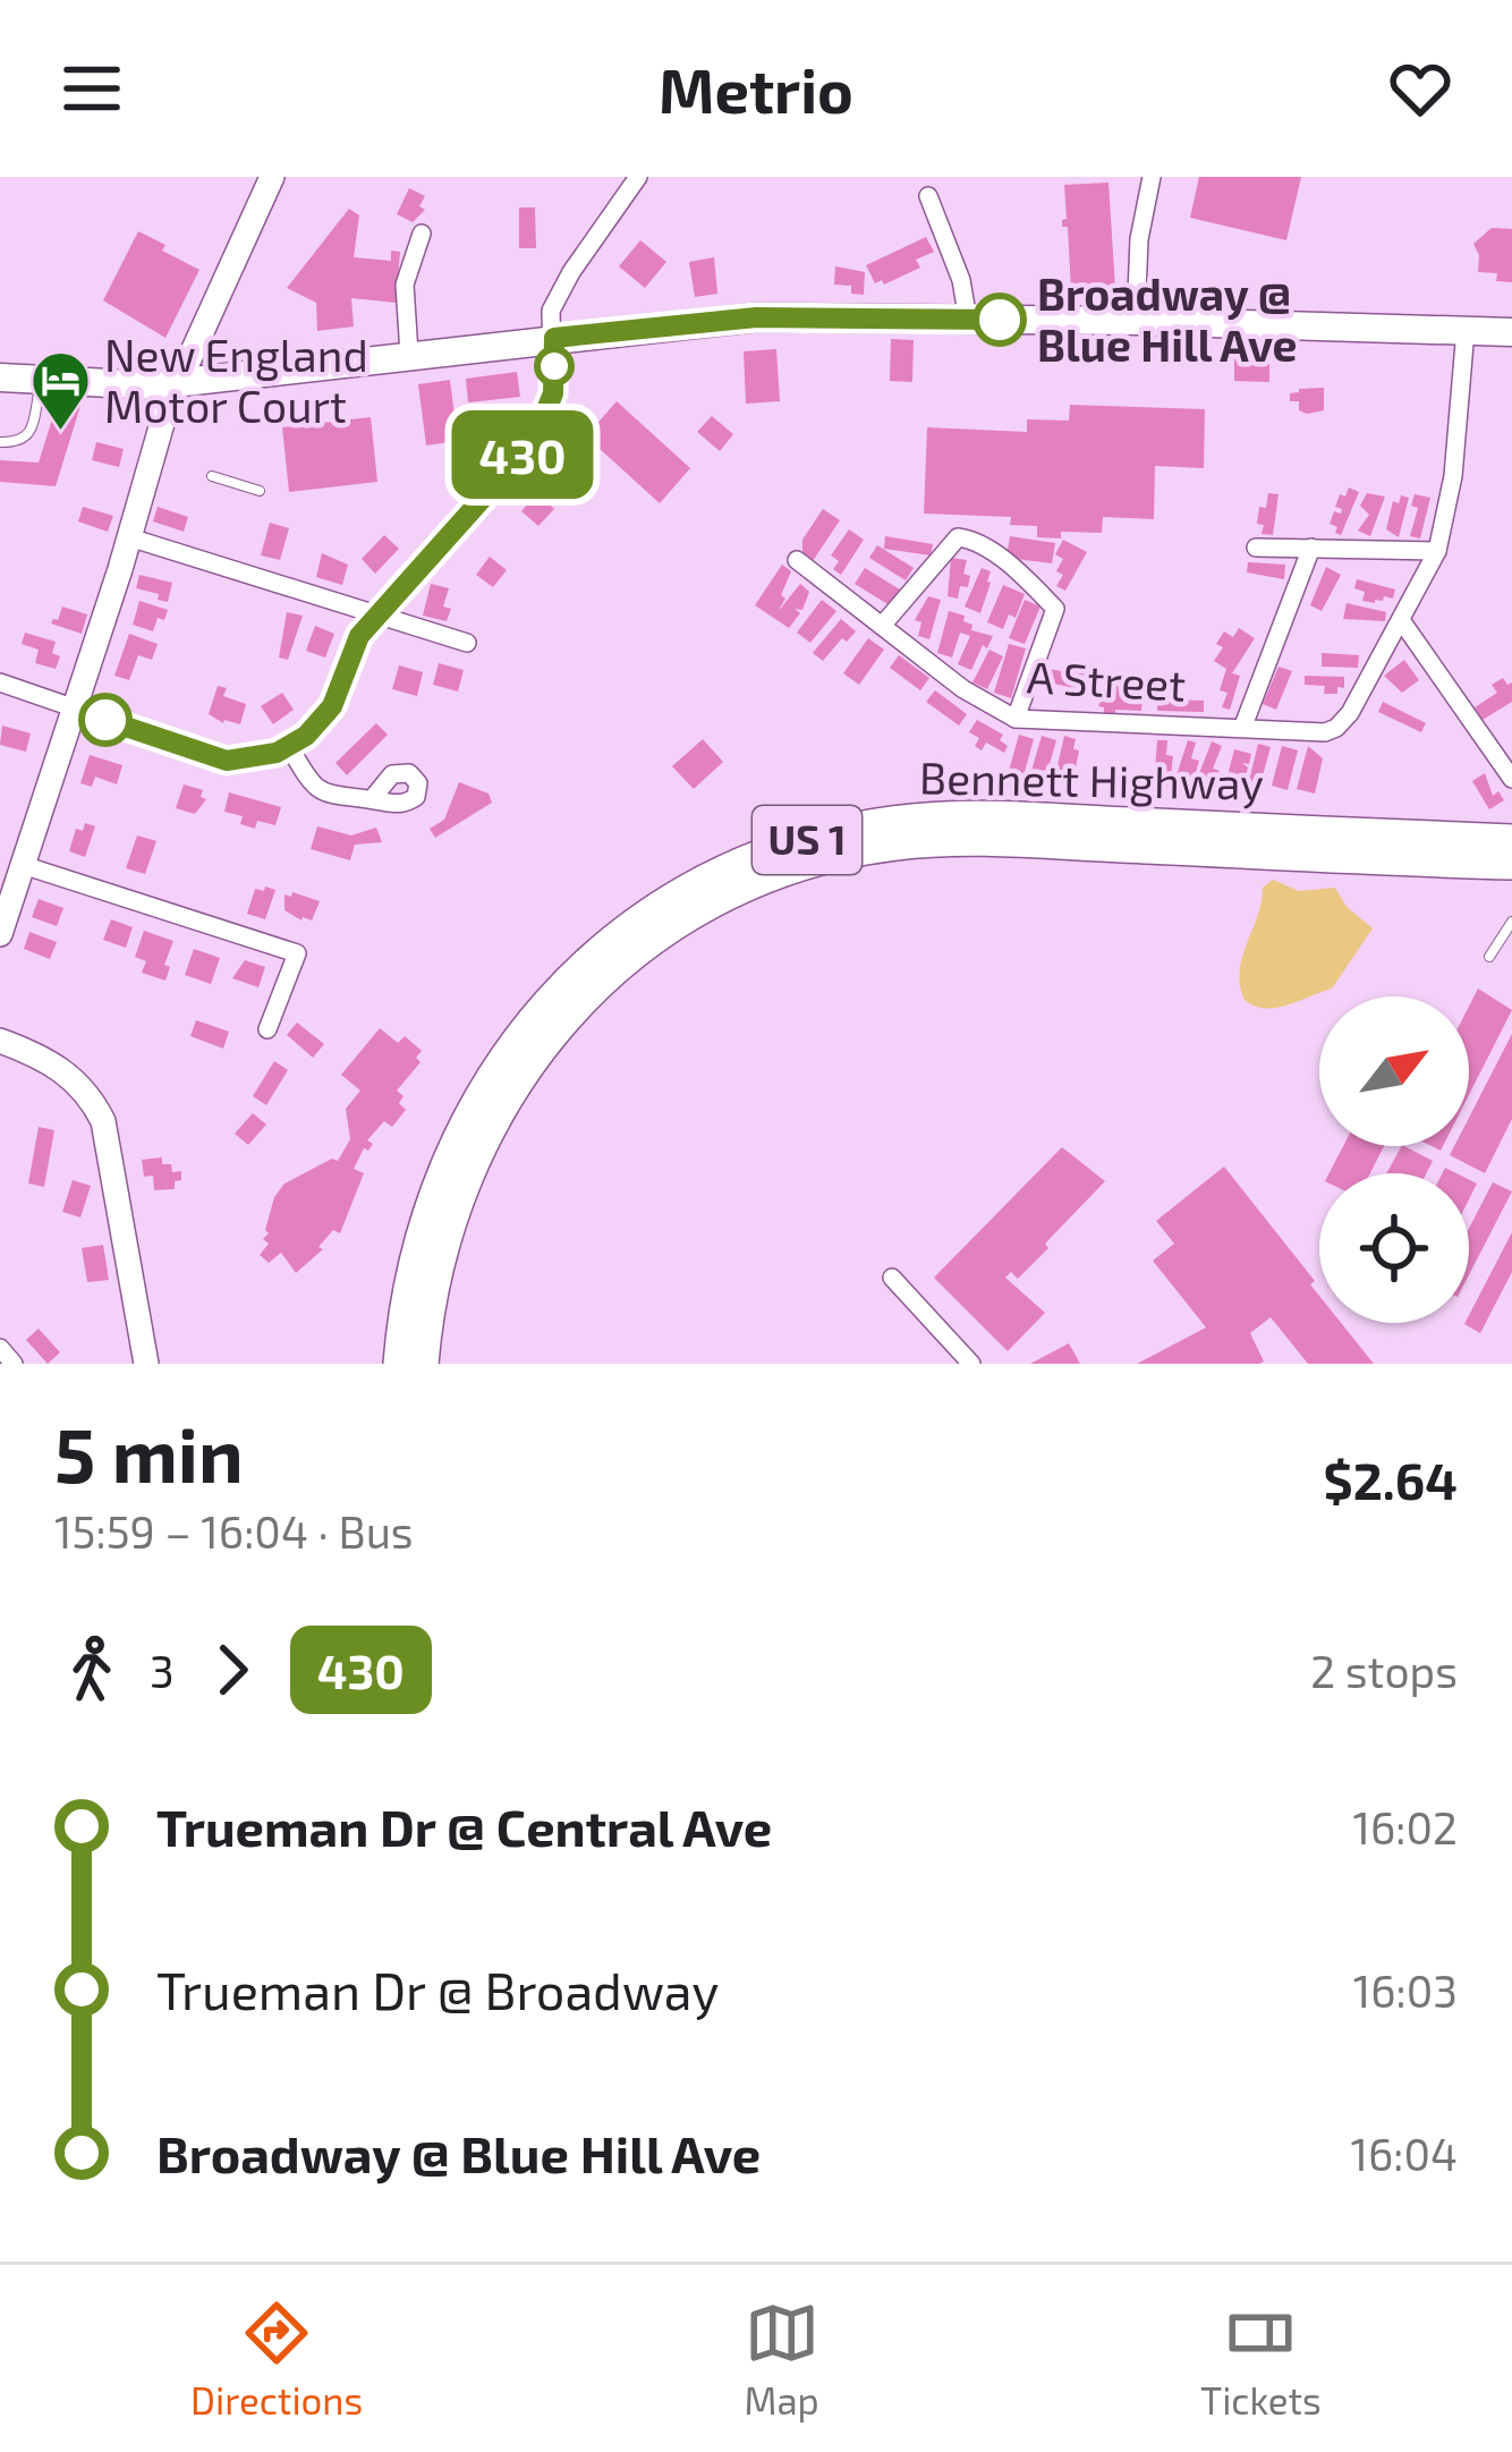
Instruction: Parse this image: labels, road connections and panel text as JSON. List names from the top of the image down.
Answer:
{
  "streets": {
    "highway": ["Bennett Highway", "US 1"],
    "street": ["A Street"]
  },
  "places": {
    "other": ["Broadway @ Blue Hill Ave"],
    "hotel": ["New England Motor Court"]
  },
  "lines": ["bus line 430"],
  "north": "top right",
  "page": {
    "header": "Metrio",
    "on_map": "430",
    "heading": ["5 min", "15:59 – 16:04 · Bus", "$2.64"],
    "legs": ["3", "430", "2 stops"],
    "list": [
      {
        "name": "Trueman Dr @ Central Ave",
        "value": "16:02"
      },
      {
        "name": "Trueman Dr @ Broadway",
        "value": "16:03"
      },
      {
        "name": "Broadway @ Blue Hill Ave",
        "value": "16:04"
      }
    ],
    "tabs": ["Directions", "Map", "Tickets"]
  }
}
